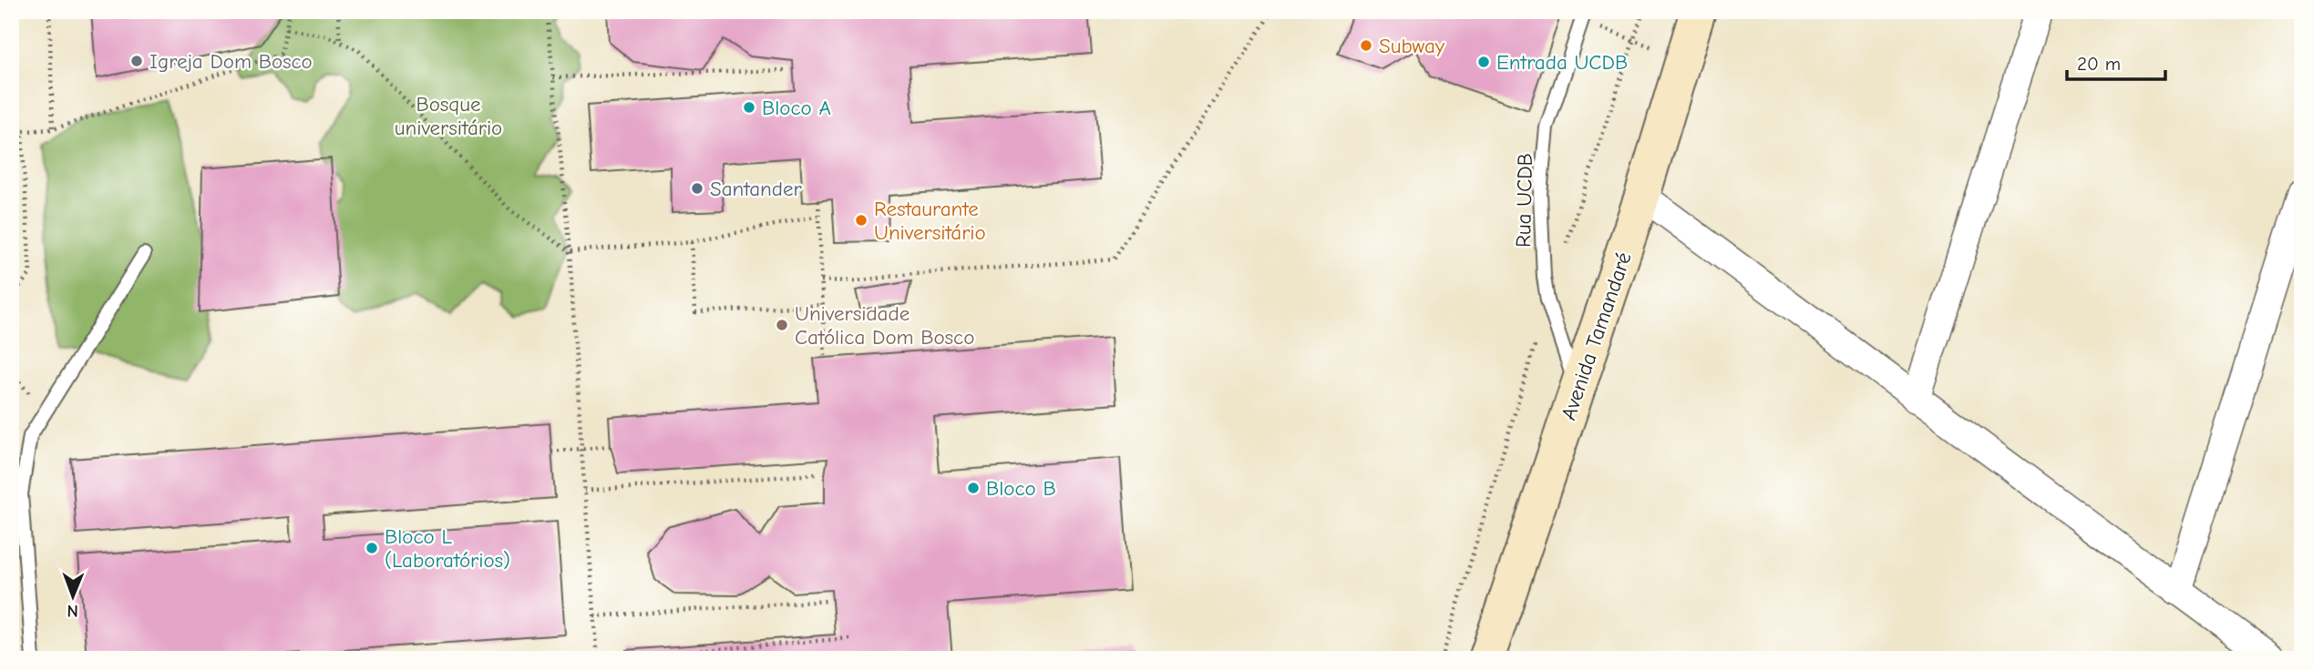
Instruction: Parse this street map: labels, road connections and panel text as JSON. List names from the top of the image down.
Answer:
{
  "streets": {
    "main road": ["Avenida Tamandaré"],
    "lane": ["Rua UCDB"]
  },
  "crossings": [
    ["Rua UCDB", "Avenida Tamandaré"]
  ],
  "parks": ["Bosque universitário"],
  "places": [
    "Subway",
    "Igreja Dom Bosco",
    "Entrada UCDB",
    "Bloco A",
    "Santander",
    "Restaurante Universitário",
    "Universidade Católica Dom Bosco",
    "Bloco B",
    "Bloco L (Laboratórios)"
  ],
  "scale_bar": "20 m",
  "north": "bottom"
}
